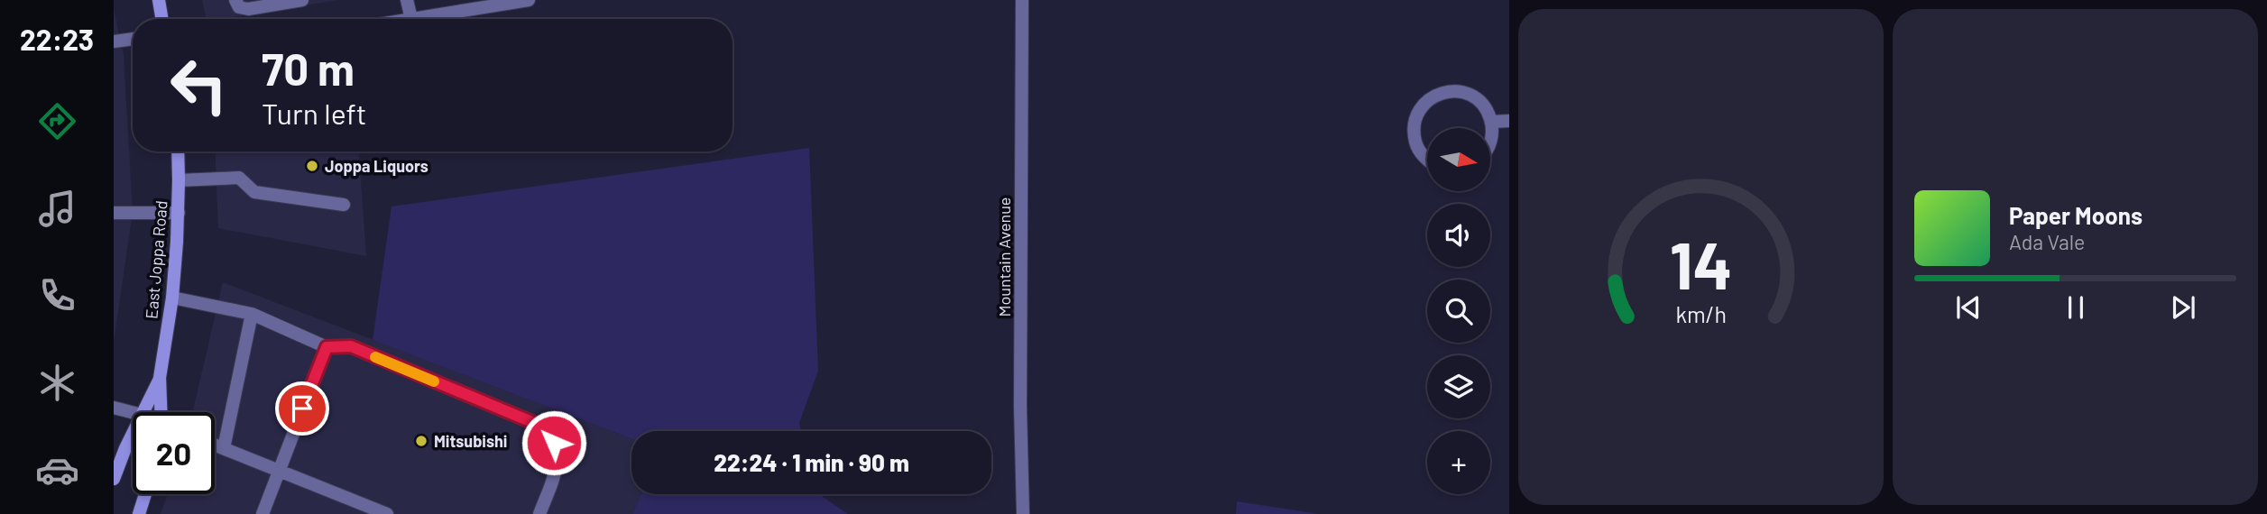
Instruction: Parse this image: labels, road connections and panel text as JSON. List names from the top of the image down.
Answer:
{
  "streets": {
    "main road": ["East Joppa Road"],
    "street": ["Mountain Avenue"]
  },
  "places": ["Joppa Liquors", "Mitsubishi"],
  "north": "right",
  "page": {
    "tabs": "22:23",
    "turn": ["70 m", "Turn left"],
    "map_buttons": "+",
    "song": ["Paper Moons", "Ada Vale"],
    "limit": "20",
    "trip": "22:24 · 1 min · 90 m",
    "gauge": ["14", "km/h"]
  }
}
